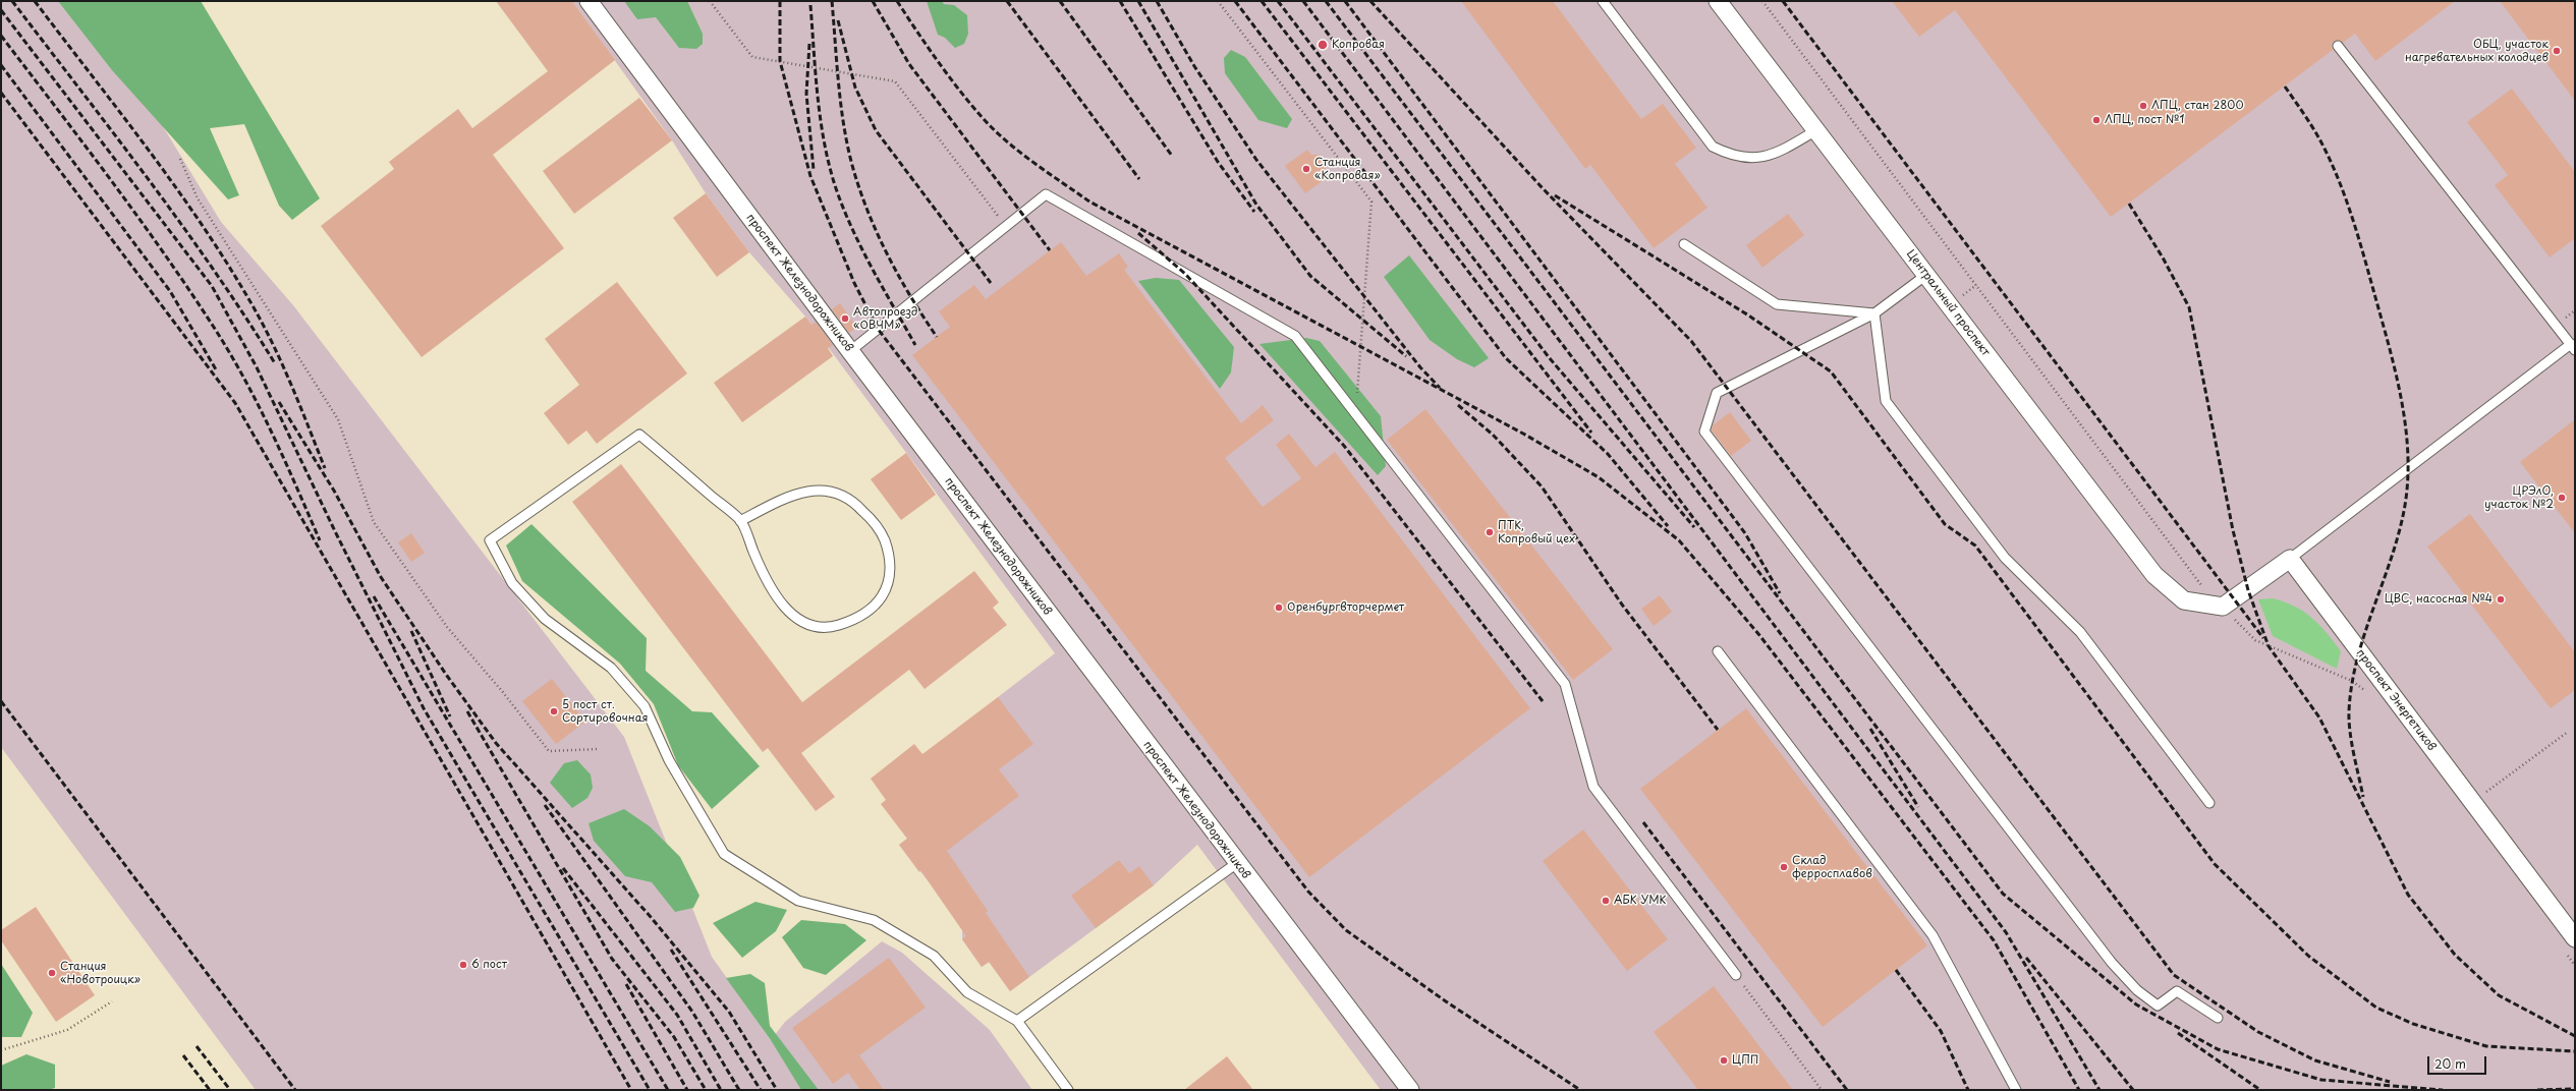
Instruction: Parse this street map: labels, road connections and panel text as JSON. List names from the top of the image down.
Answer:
{
  "streets": {
    "street": ["проспект Железнодорожников", "Центральный проспект", "проспект Энергетиков"]
  },
  "places": [
    "Копровая",
    "ОБЦ, участок нагревательных колодцев",
    "ЛПЦ, стан 2800",
    "ЛПЦ, пост №1",
    "Станция «Копровая»",
    "Автопроезд «ОВЧМ»",
    "ЦРЭлО, участок №2",
    "ПТК, Копровый цех",
    "ЦВС, насосная №4",
    "Оренбургвторчермет",
    "5 пост ст. Сортировочная",
    "Склад ферросплавов",
    "АБК УМК",
    "6 пост",
    "Станция «Новотроицк»",
    "ЦПП"
  ],
  "scale_bar": "20 m"
}
